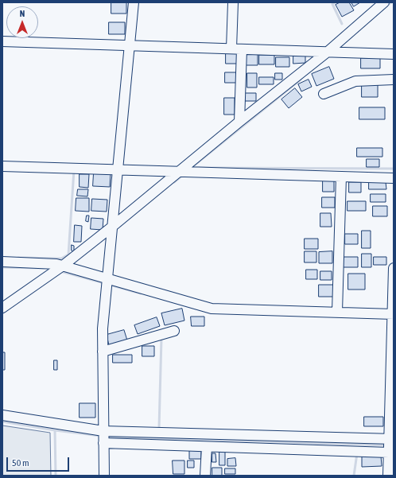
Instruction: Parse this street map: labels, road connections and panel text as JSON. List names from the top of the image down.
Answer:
{
  "scale_bar": "50 m",
  "north": "top"
}
